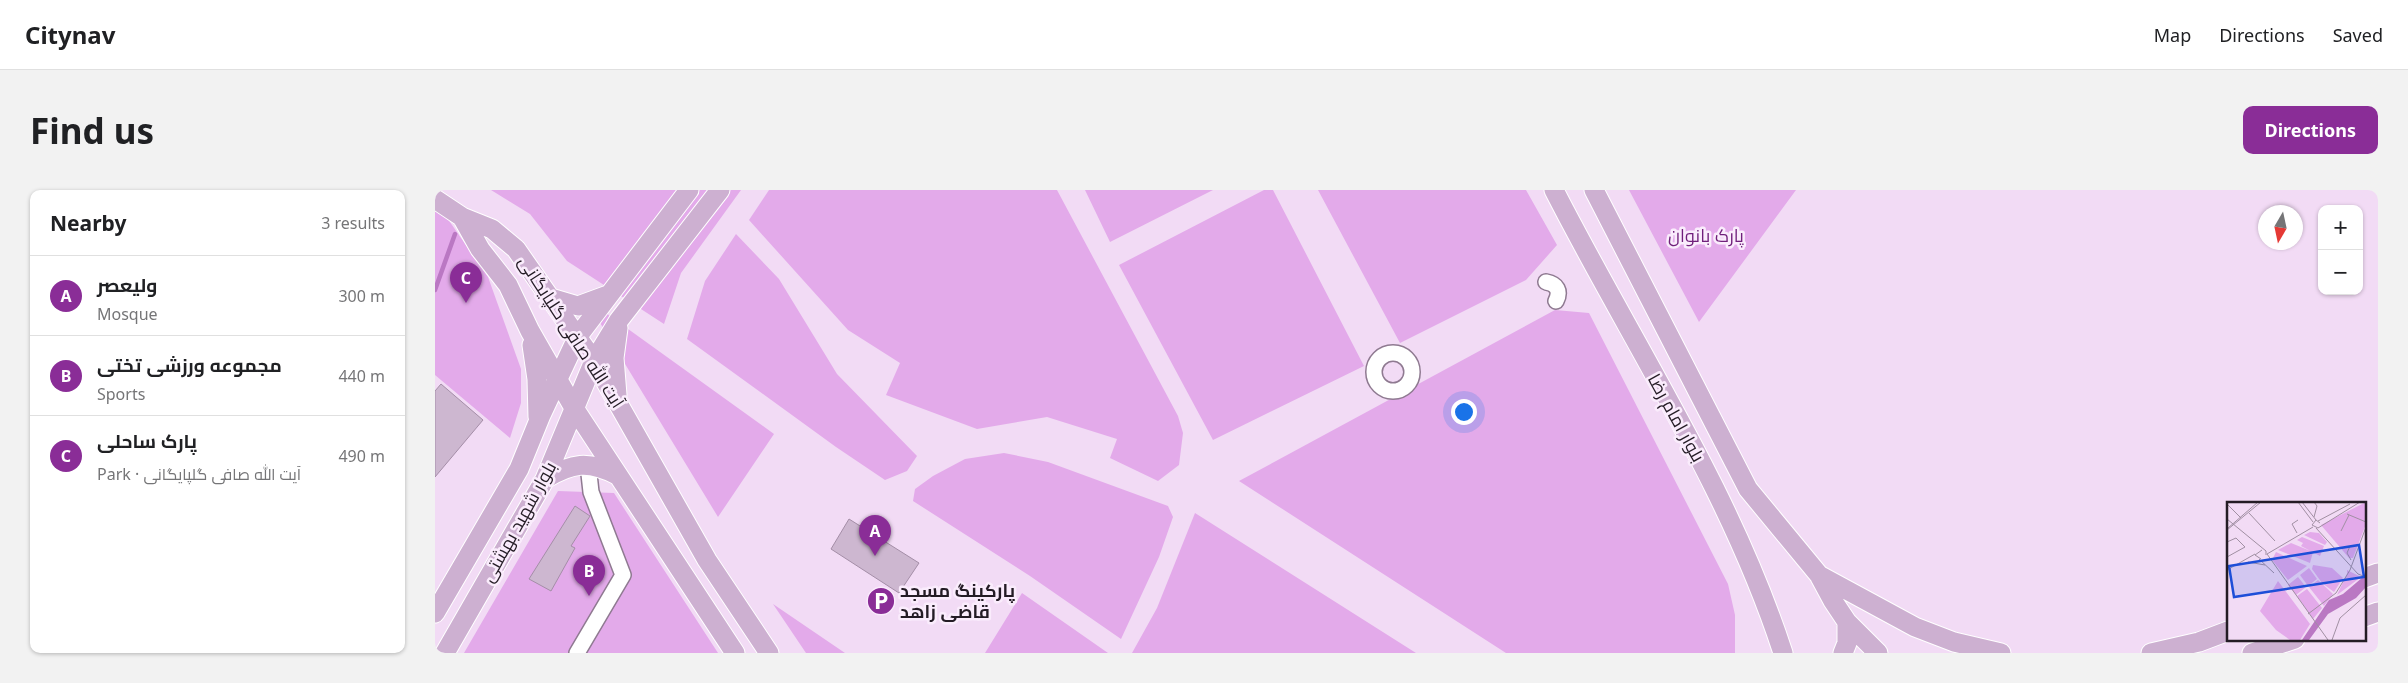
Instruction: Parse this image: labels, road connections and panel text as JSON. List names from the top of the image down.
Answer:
{
  "streets": {
    "main road": ["آیت الله صافی گلپایگانی", "بلوار امام رضا", "بلوار شهید بهشتی"]
  },
  "crossings": [
    ["آیت الله صافی گلپایگانی", "بلوار شهید بهشتی"]
  ],
  "parks": ["پارک بانوان"],
  "places": {
    "parking": ["پارکینگ مسجد قاضی زاهد"]
  },
  "north": "bottom",
  "page": {
    "header": "Citynav",
    "nav": ["Map", "Directions", "Saved"],
    "buttons": "Directions",
    "title": "Find us",
    "heading": ["Nearby", "3 results"],
    "map_buttons": ["+", "−"],
    "list": [
      {
        "mark": "A",
        "name": "ولیعصر",
        "note": "Mosque",
        "value": "300 m"
      },
      {
        "mark": "B",
        "name": "مجموعه ورزشی تختی",
        "note": "Sports",
        "value": "440 m"
      },
      {
        "mark": "C",
        "name": "پارک ساحلی",
        "note": "Park · آیت الله صافی گلپایگانی",
        "value": "490 m"
      }
    ],
    "pins": ["C", "A", "B"]
  }
}
